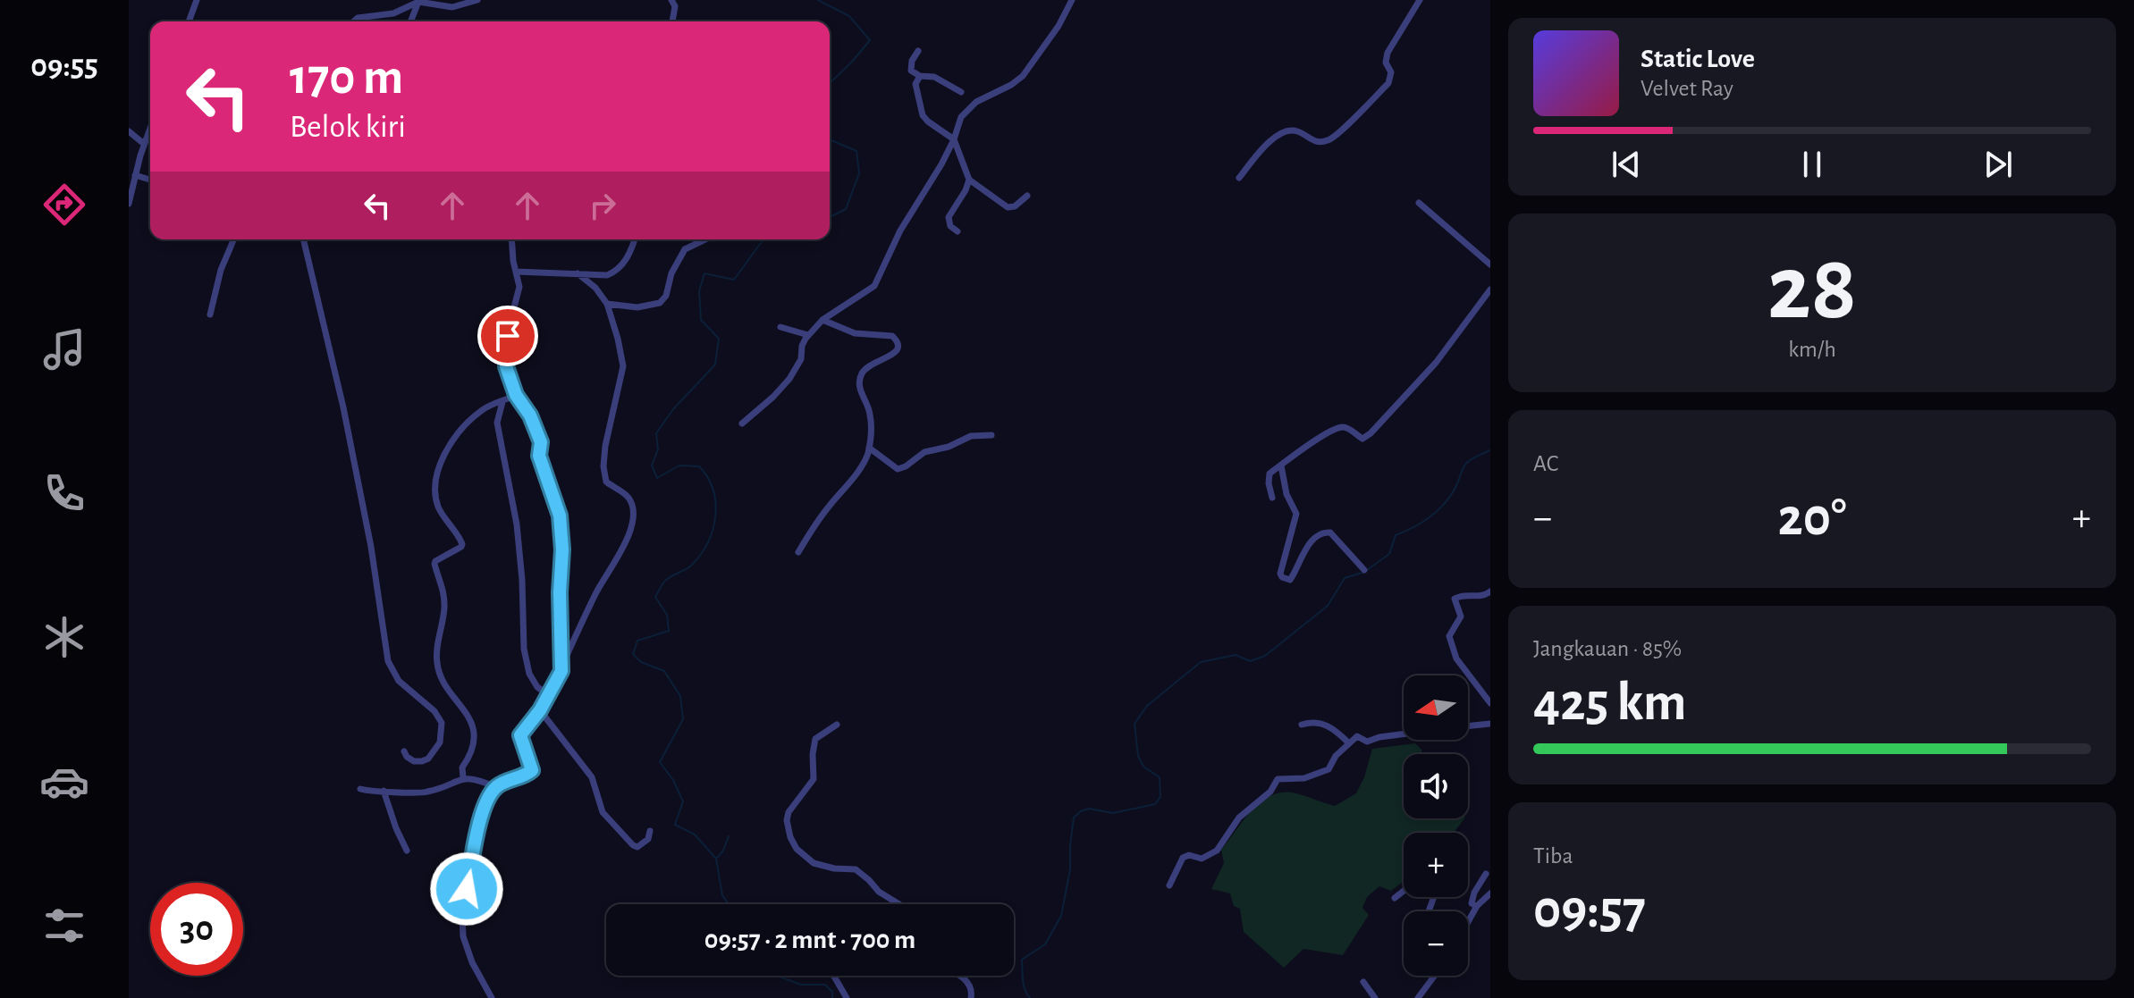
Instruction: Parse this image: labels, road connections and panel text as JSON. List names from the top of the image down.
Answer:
{
  "north": "left",
  "page": {
    "tabs": "09:55",
    "turn": ["170 m", "Belok kiri"],
    "song": ["Static Love", "Velvet Ray"],
    "tile": [
      ["28", "km/h"],
      "AC",
      ["Jangkauan · 85%", "425 km"],
      ["Tiba", "09:57"]
    ],
    "heat": ["−", "20°", "+"],
    "map_buttons": ["+", "−"],
    "limit": "30",
    "trip": "09:57 · 2 mnt · 700 m"
  }
}
